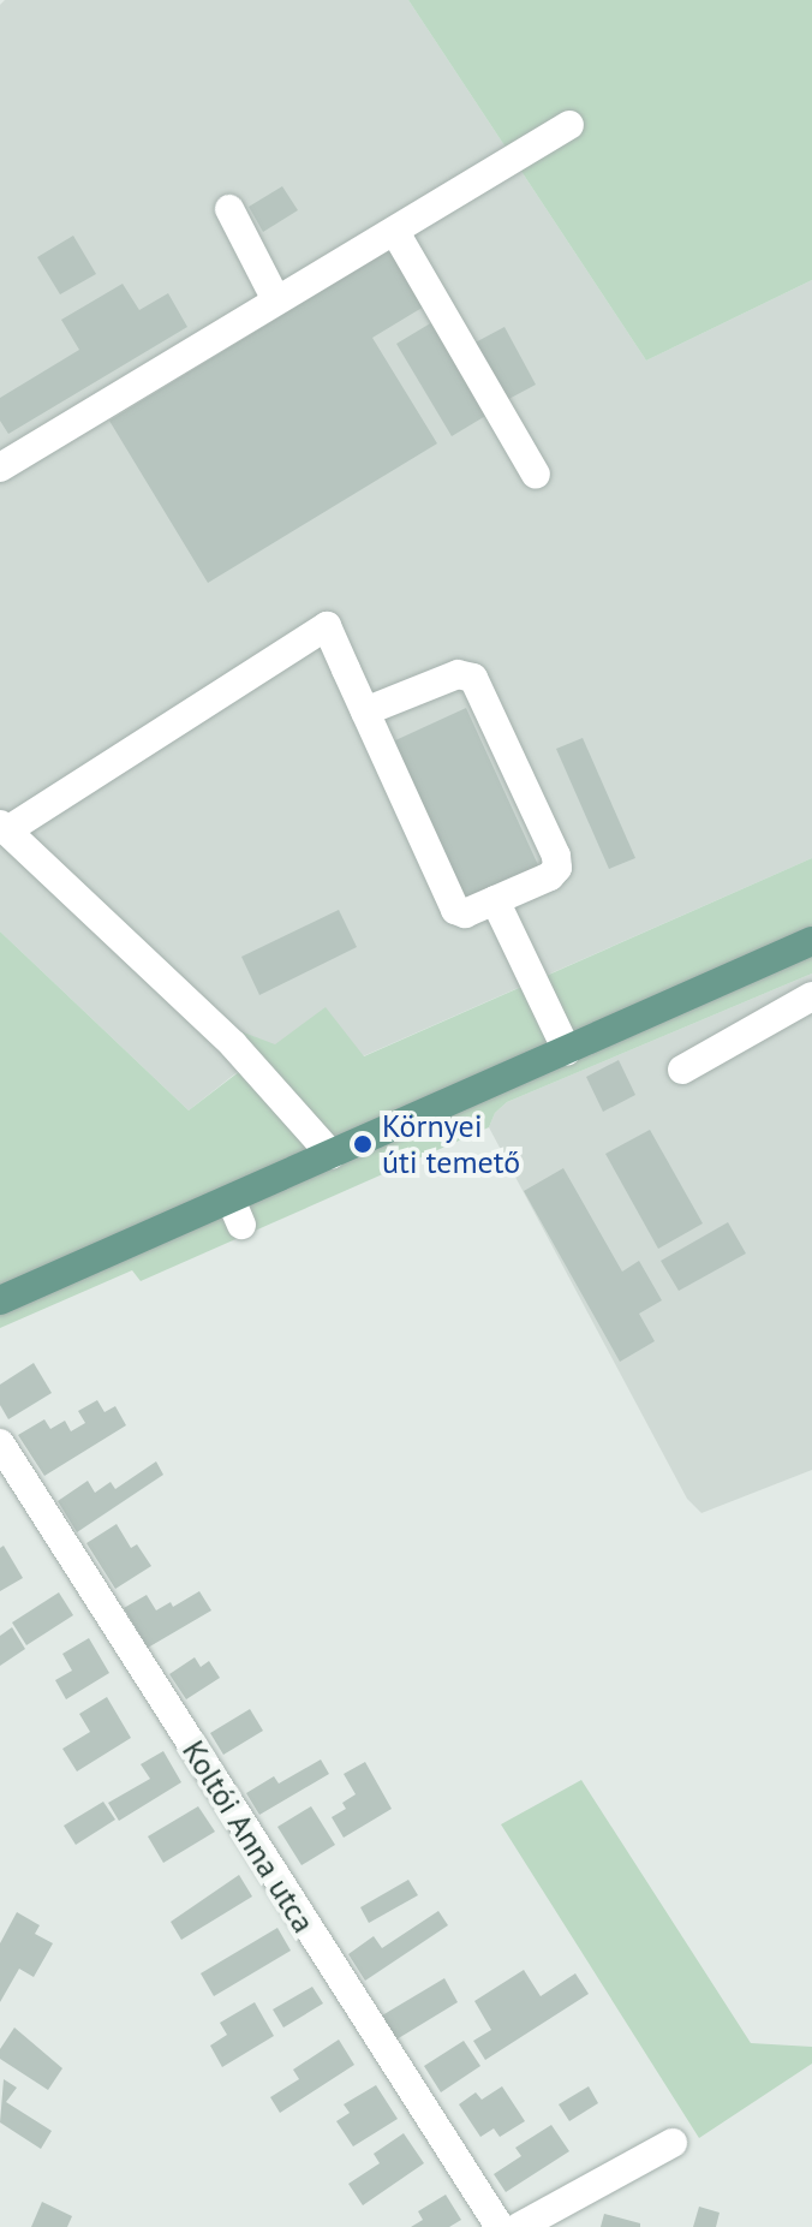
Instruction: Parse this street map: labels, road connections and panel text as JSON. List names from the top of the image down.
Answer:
{
  "streets": {
    "street": ["Koltói Anna utca"]
  },
  "places": ["Környei úti temető"]
}
